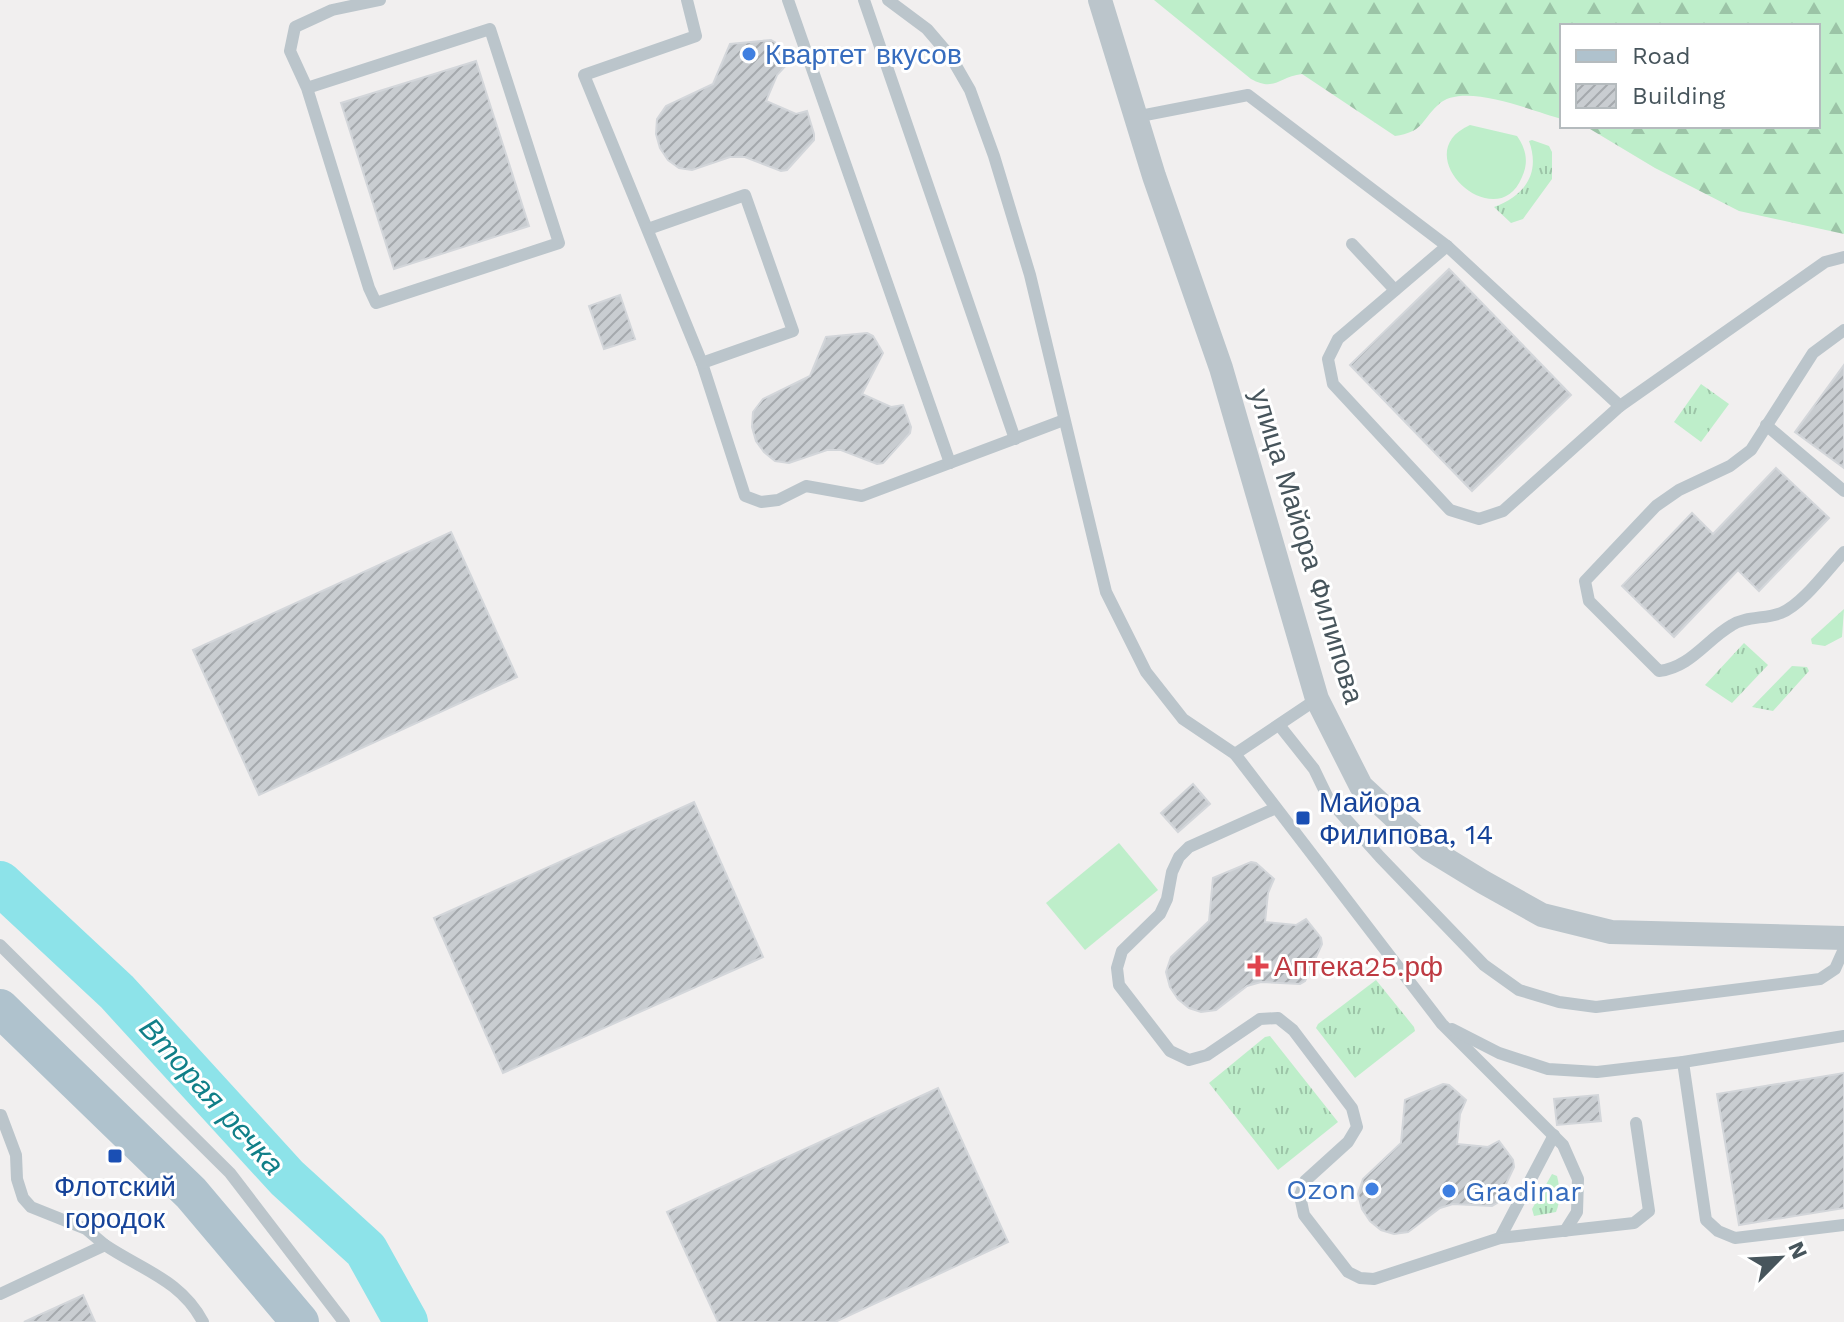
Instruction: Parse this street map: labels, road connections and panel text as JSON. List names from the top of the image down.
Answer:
{
  "streets": {
    "street": ["улица Майора Филипова"]
  },
  "water": ["Вторая речка"],
  "places": {
    "other": ["Квартет вкусов", "Ozon", "Gradinar"],
    "transit": ["Майора Филипова, 14", "Флотский городок"],
    "health": ["Аптека25.рф"]
  },
  "legend": ["Road", "Building"],
  "north": "top right"
}
